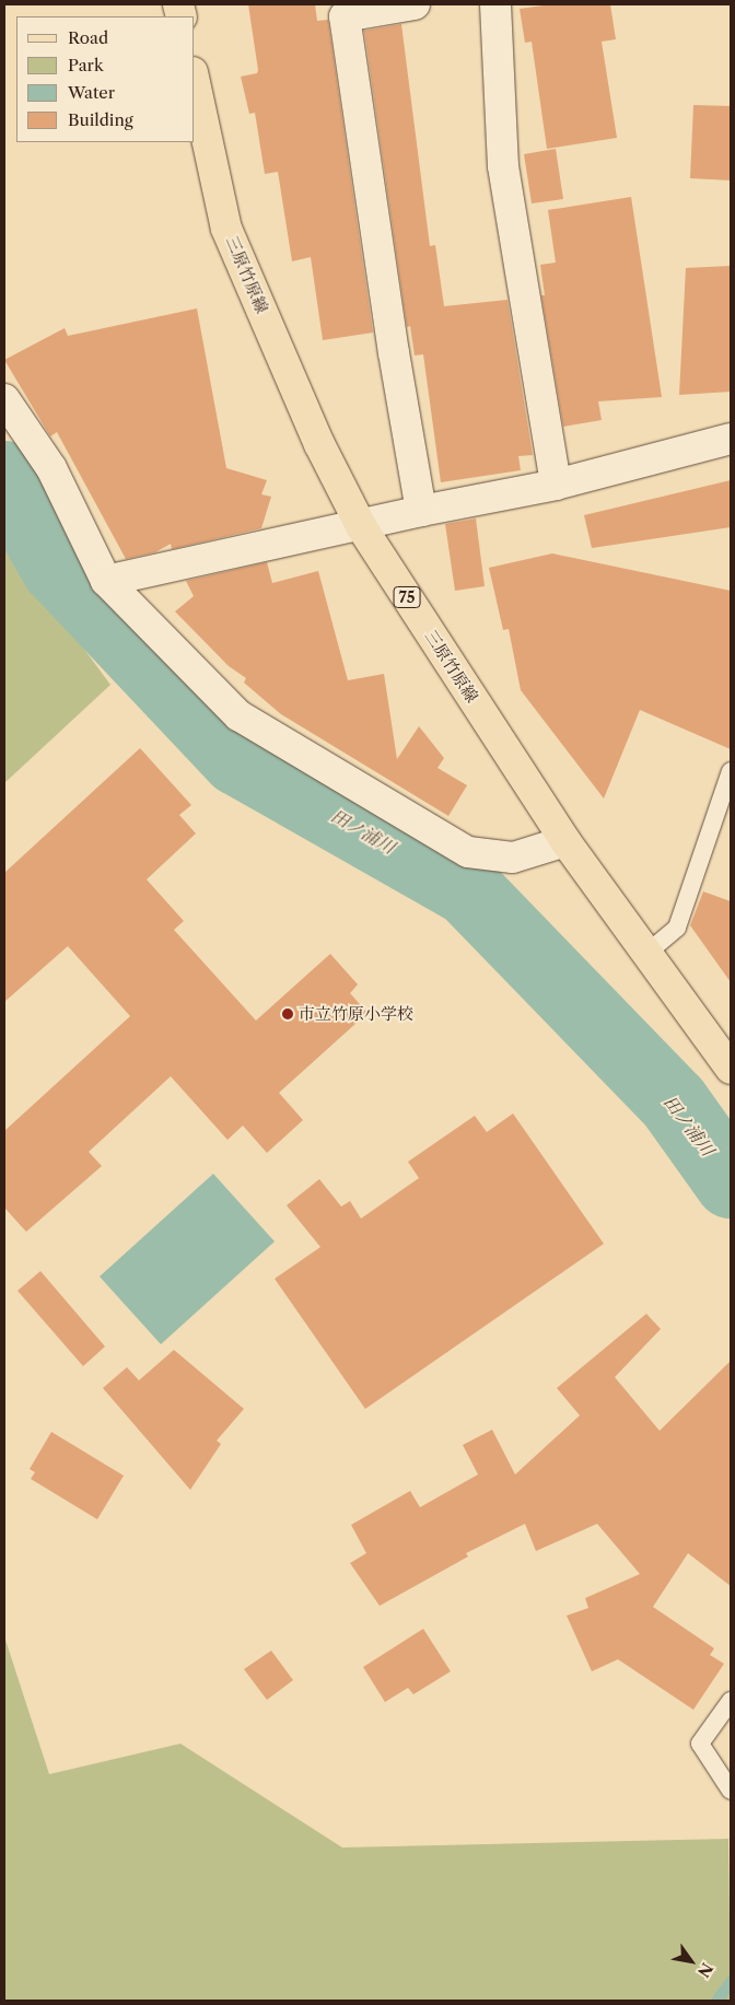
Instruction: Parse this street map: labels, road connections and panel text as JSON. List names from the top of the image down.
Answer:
{
  "streets": {
    "main road": ["三原竹原線", "75"]
  },
  "water": ["田ノ浦川"],
  "places": ["市立竹原小学校"],
  "legend": [
    "Road",
    "Park",
    "Water",
    "Building"
  ],
  "north": "bottom right"
}
